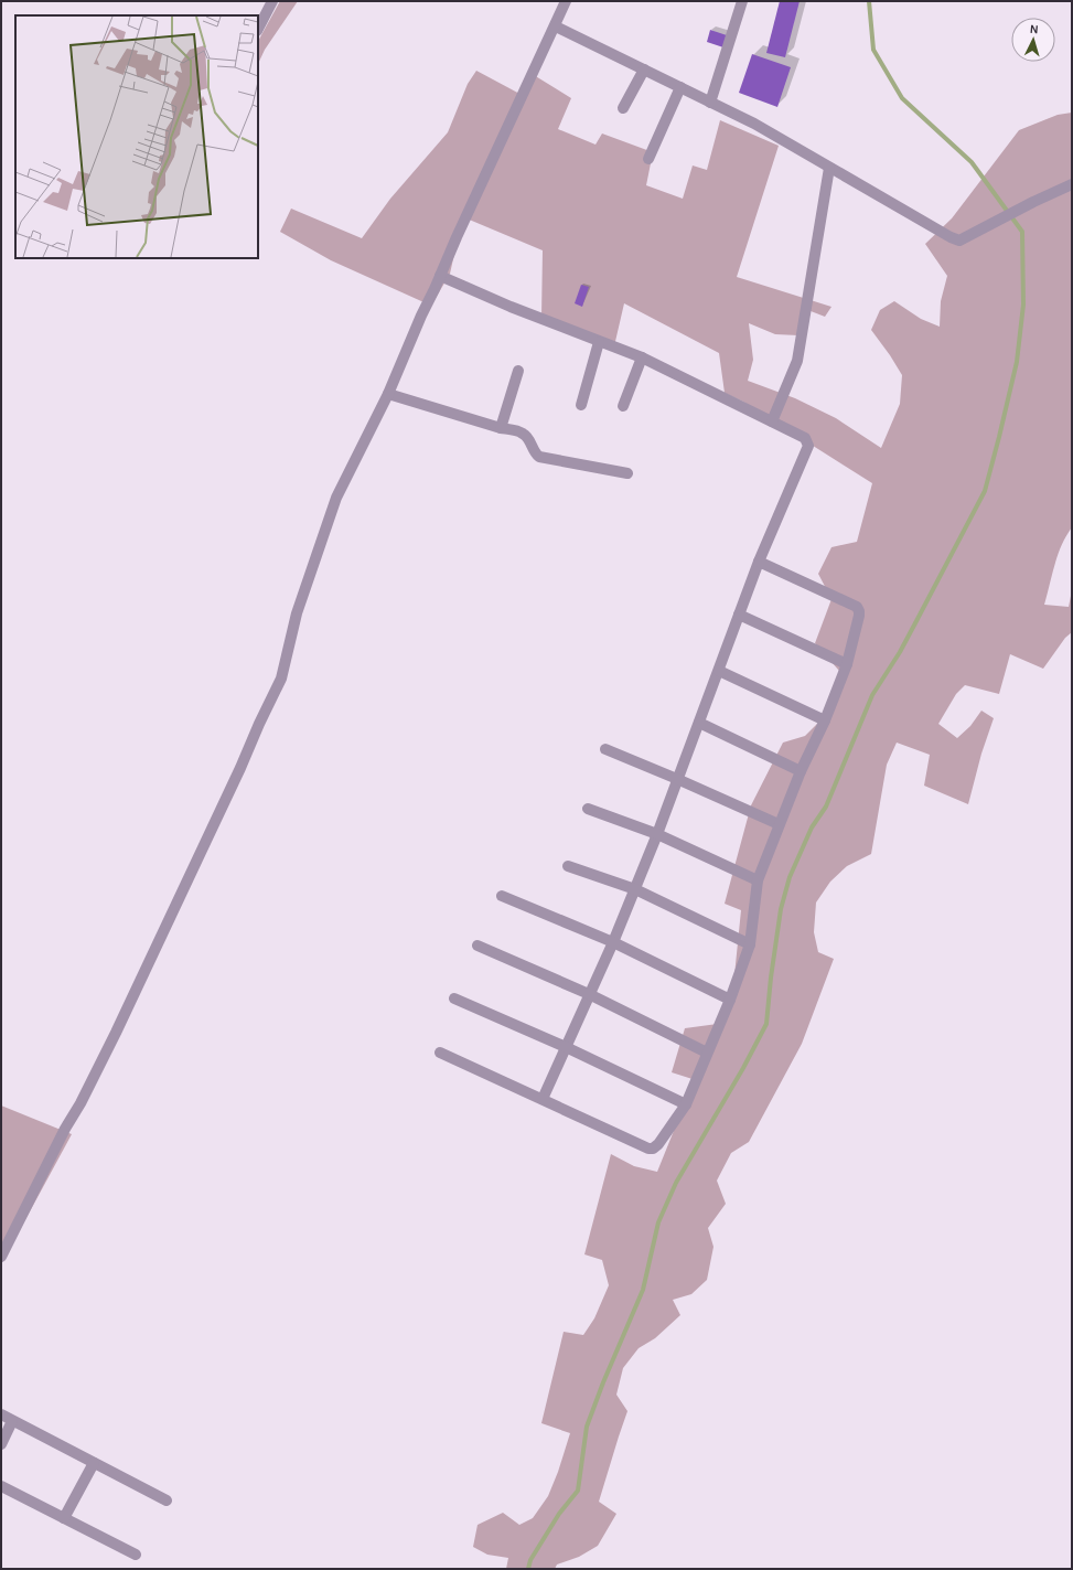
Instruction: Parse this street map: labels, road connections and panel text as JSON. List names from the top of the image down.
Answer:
{
  "north": "top"
}
